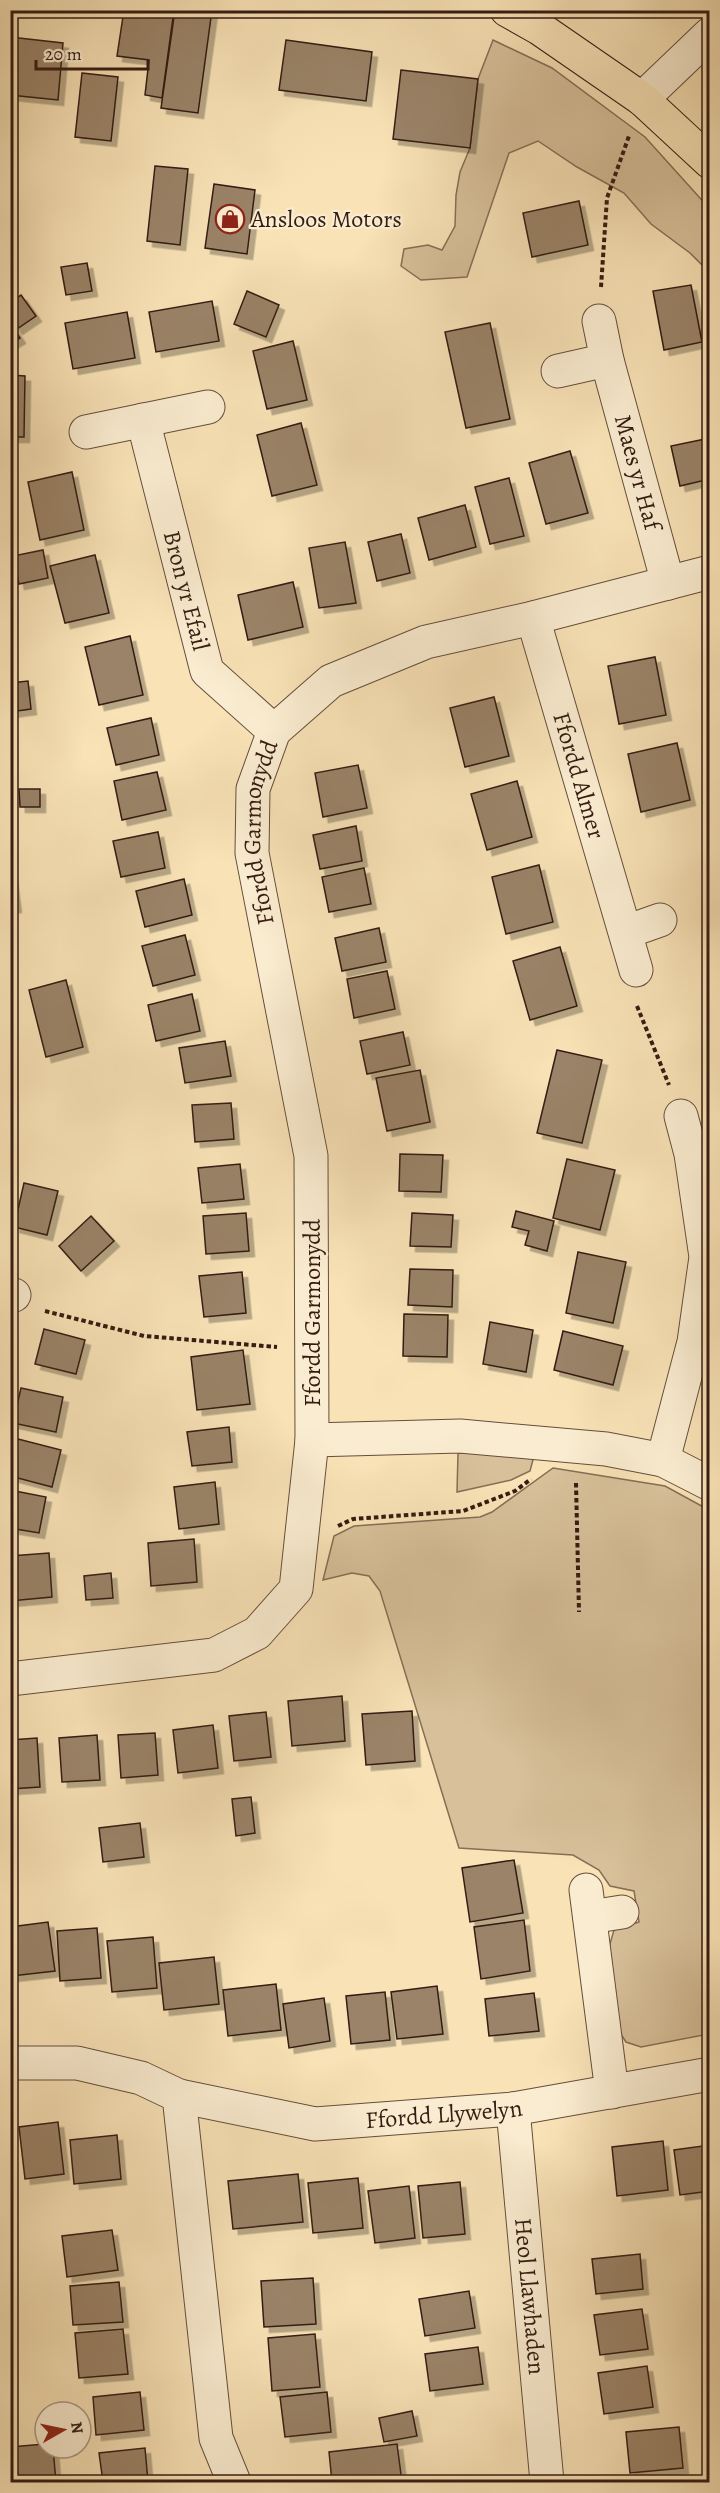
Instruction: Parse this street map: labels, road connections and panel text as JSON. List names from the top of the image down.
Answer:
{
  "streets": {
    "street": [
      "Maes yr Haf",
      "Bron yr Efail",
      "Ffordd Almer",
      "Ffordd Garmonydd",
      "Ffordd Llywelyn",
      "Heol Llawhaden"
    ]
  },
  "crossings": [
    ["Maes yr Haf", "Ffordd Garmonydd"],
    ["Bron yr Efail", "Ffordd Garmonydd"],
    ["Ffordd Almer", "Ffordd Garmonydd"],
    ["Ffordd Llywelyn", "Heol Llawhaden"]
  ],
  "places": {
    "shop": ["Ansloos Motors"]
  },
  "scale_bar": "20 m",
  "north": "right"
}
